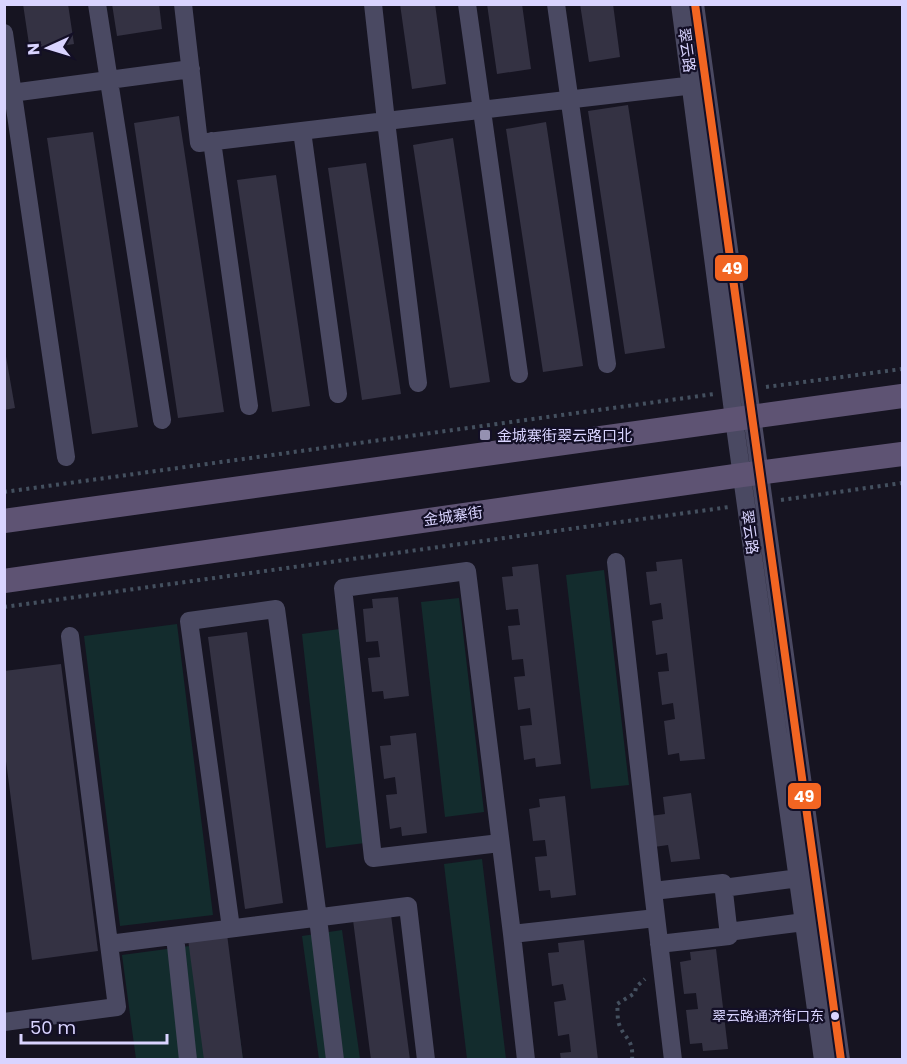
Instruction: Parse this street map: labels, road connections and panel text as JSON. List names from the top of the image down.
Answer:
{
  "streets": {
    "main road": ["金城寨街"],
    "street": ["翠云路"]
  },
  "crossings": [
    ["翠云路", "金城寨街"]
  ],
  "places": {
    "transit": ["金城寨街翠云路口北"],
    "other": ["翠云路通济街口东"]
  },
  "lines": ["transit line 49"],
  "scale_bar": "50 m",
  "north": "left"
}
